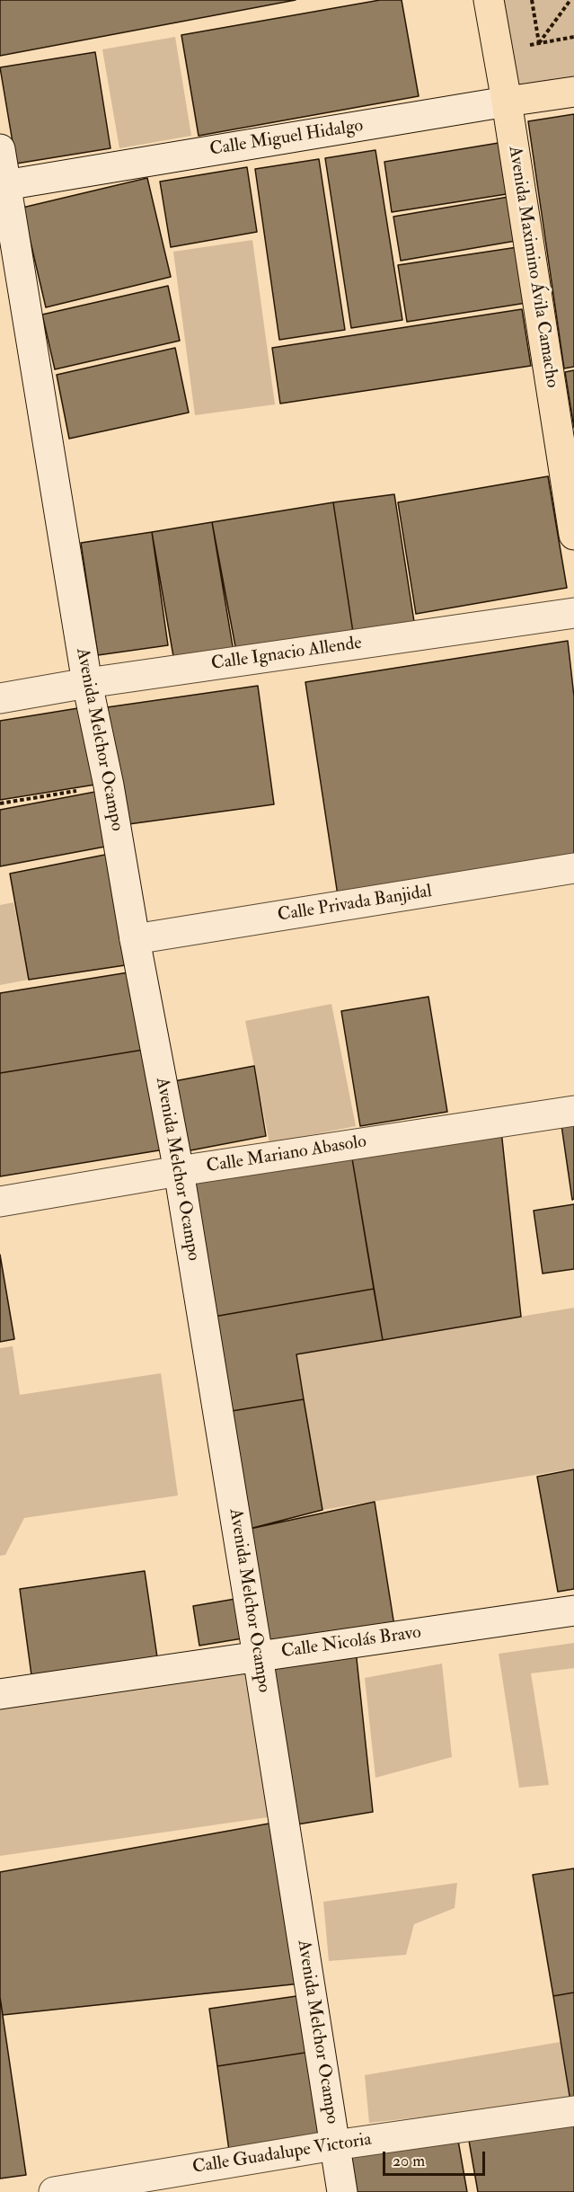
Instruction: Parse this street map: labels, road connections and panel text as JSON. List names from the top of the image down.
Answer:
{
  "streets": {
    "main road": ["Calle Miguel Hidalgo", "Avenida Maximino Ávila Camacho"],
    "street": [
      "Calle Ignacio Allende",
      "Avenida Melchor Ocampo",
      "Calle Privada Banjidal",
      "Calle Mariano Abasolo",
      "Calle Nicolás Bravo",
      "Calle Guadalupe Victoria"
    ]
  },
  "crossings": [
    ["Calle Miguel Hidalgo", "Avenida Maximino Ávila Camacho"],
    ["Calle Miguel Hidalgo", "Avenida Melchor Ocampo"],
    ["Calle Ignacio Allende", "Avenida Melchor Ocampo"],
    ["Avenida Melchor Ocampo", "Calle Privada Banjidal"],
    ["Avenida Melchor Ocampo", "Calle Mariano Abasolo"],
    ["Avenida Melchor Ocampo", "Calle Nicolás Bravo"],
    ["Avenida Melchor Ocampo", "Calle Guadalupe Victoria"]
  ],
  "scale_bar": "20 m"
}
